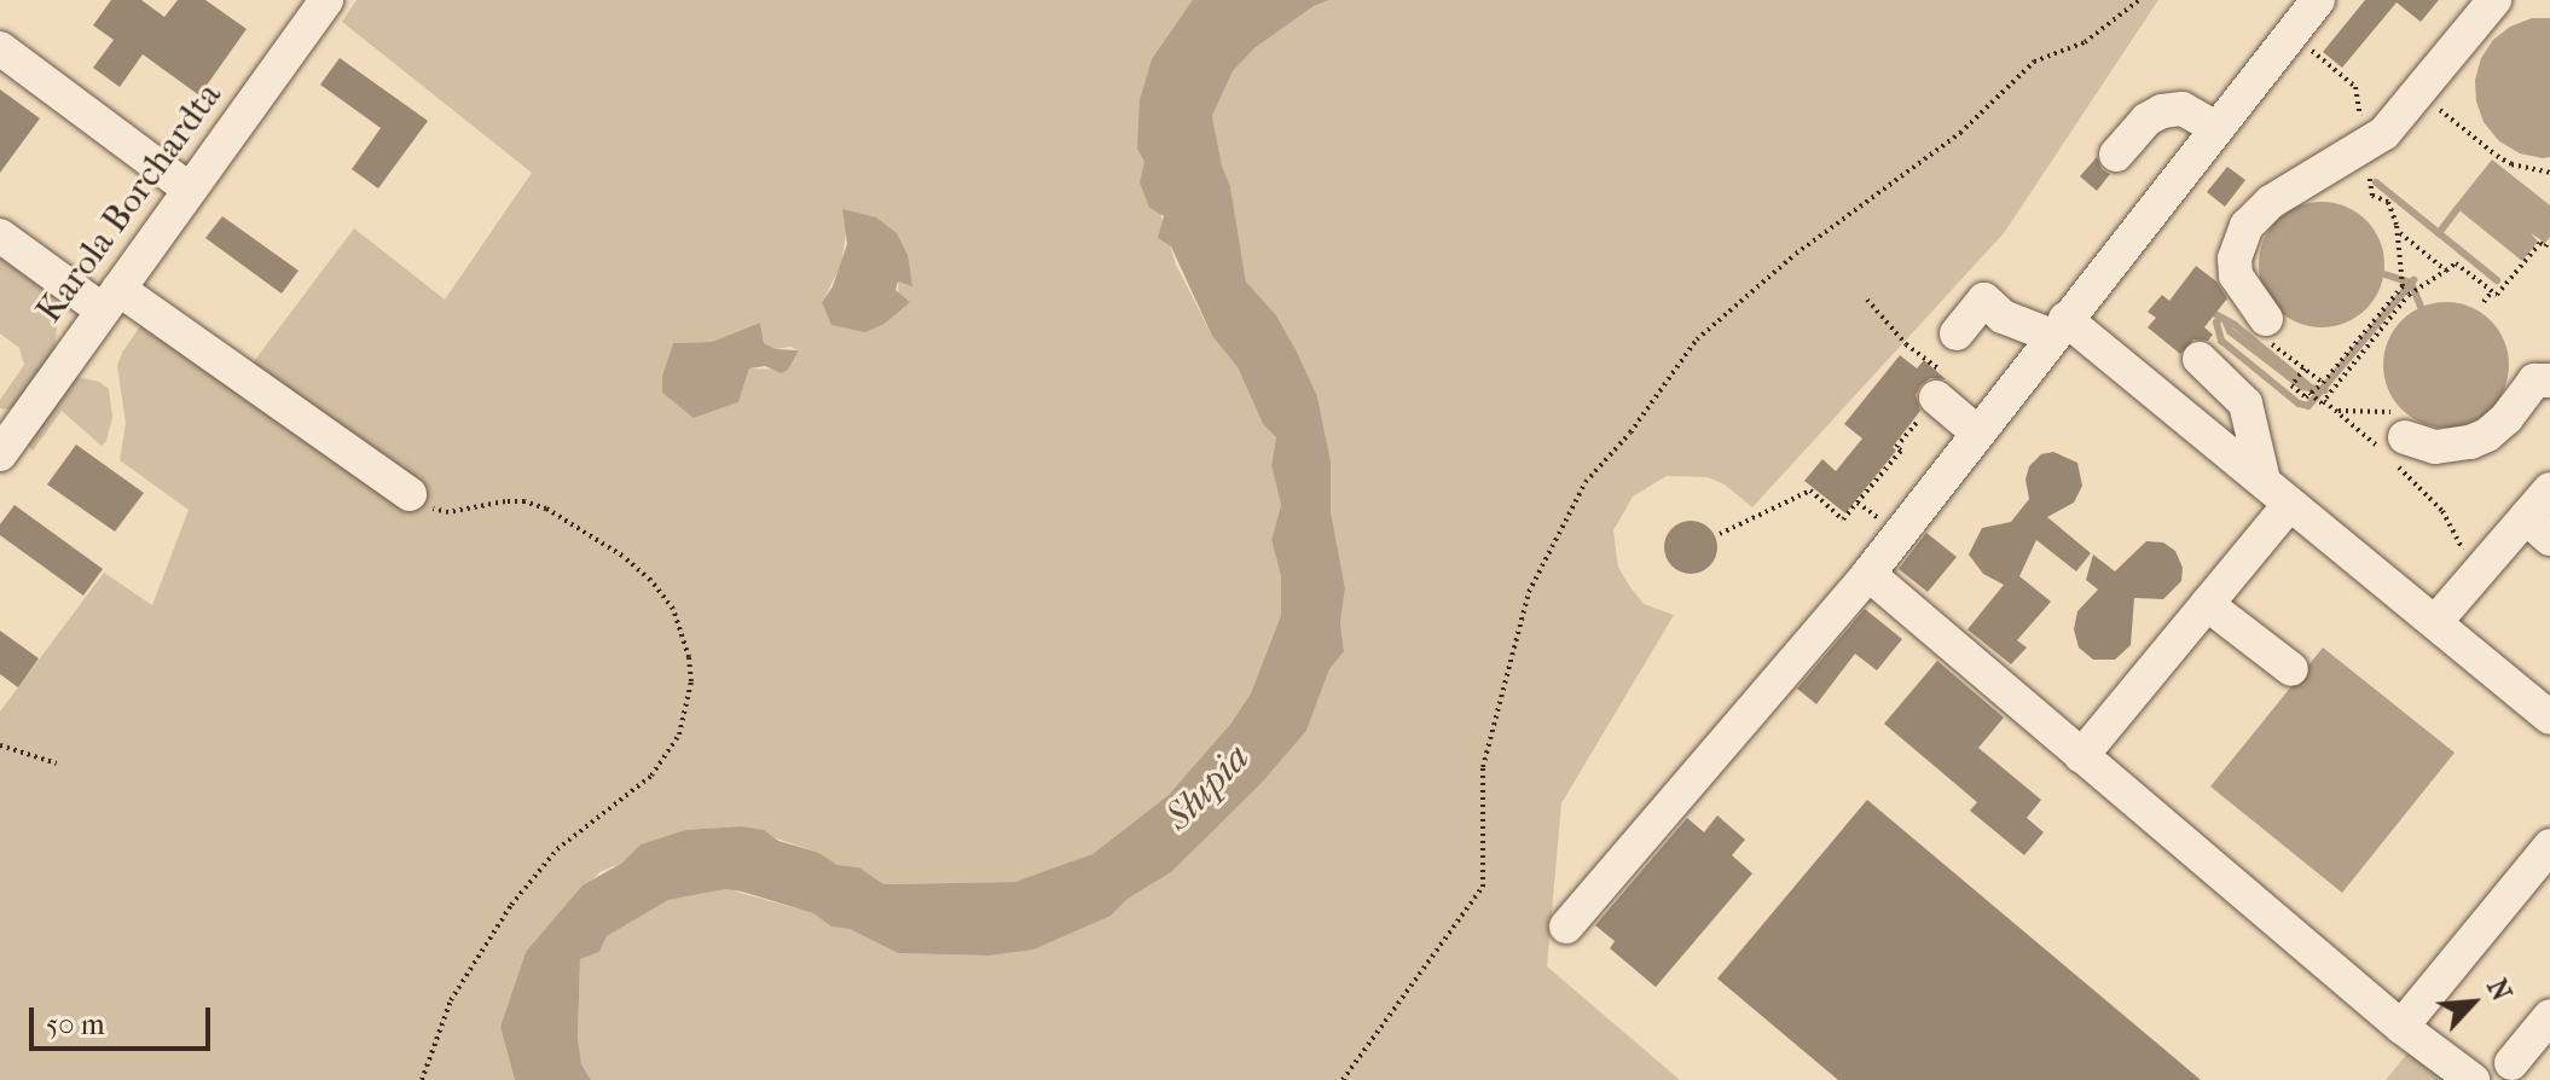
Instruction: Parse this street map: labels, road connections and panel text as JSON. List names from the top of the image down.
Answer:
{
  "streets": {
    "street": ["Karola Borchardta"]
  },
  "water": ["Słupia"],
  "scale_bar": "50 m",
  "north": "top right"
}
